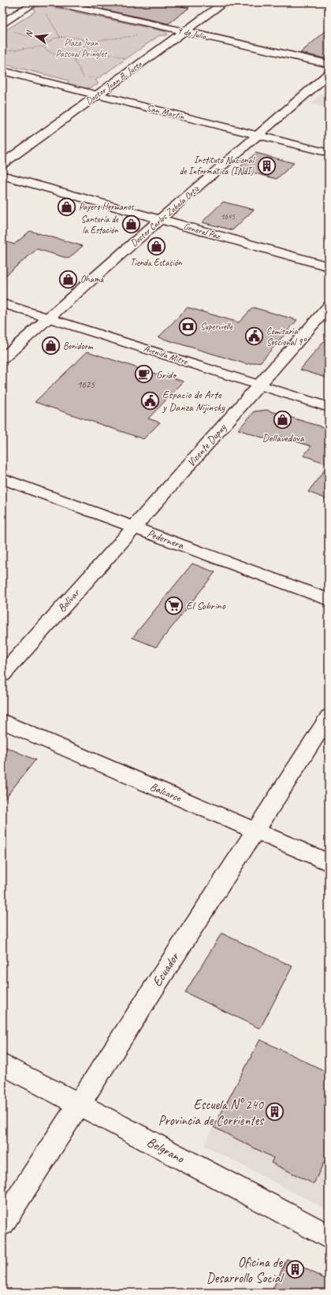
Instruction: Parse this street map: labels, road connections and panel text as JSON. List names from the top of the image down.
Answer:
{
  "streets": {
    "street": [
      "9 de Julio",
      "Doctor Juan B. Justo",
      "San Martín",
      "Doctor Carlos Zabala Ortiz",
      "General Paz",
      "Avenida Mitre",
      "Vicente Dupuy",
      "Pedernera",
      "Bolívar",
      "Balcarce",
      "Ecuador",
      "Belgrano"
    ]
  },
  "crossings": [
    ["9 de Julio", "Doctor Juan B. Justo"],
    ["Doctor Juan B. Justo", "San Martín"],
    ["San Martín", "Doctor Carlos Zabala Ortiz"],
    ["Doctor Carlos Zabala Ortiz", "General Paz"],
    ["Doctor Carlos Zabala Ortiz", "Avenida Mitre"],
    ["Avenida Mitre", "Vicente Dupuy"],
    ["Vicente Dupuy", "Pedernera"],
    ["Vicente Dupuy", "Bolívar"],
    ["Pedernera", "Bolívar"],
    ["Balcarce", "Ecuador"],
    ["Ecuador", "Belgrano"]
  ],
  "parks": ["Plaza Juan Pascual Pringles"],
  "places": {
    "building": ["Instituto Nacional de Informática (INdI)", "Escuela N° 240 Provincia de Corrientes", "Oficina de Desarrollo Social"],
    "shop": [
      "Payero Hermanos",
      "Santería de la Estación",
      "Tienda Estación",
      "Ohama",
      "Benidorm",
      "Dellavedova"
    ],
    "bank": ["Supervielle"],
    "public building": ["Comisarìa Seccional 9°", "Espacio de Arte y Danza Nijinsky"],
    "cafe": ["Grido"],
    "supermarket": ["El Sobrino"]
  },
  "house_numbers": ["1645", "1625"],
  "north": "left"
}
